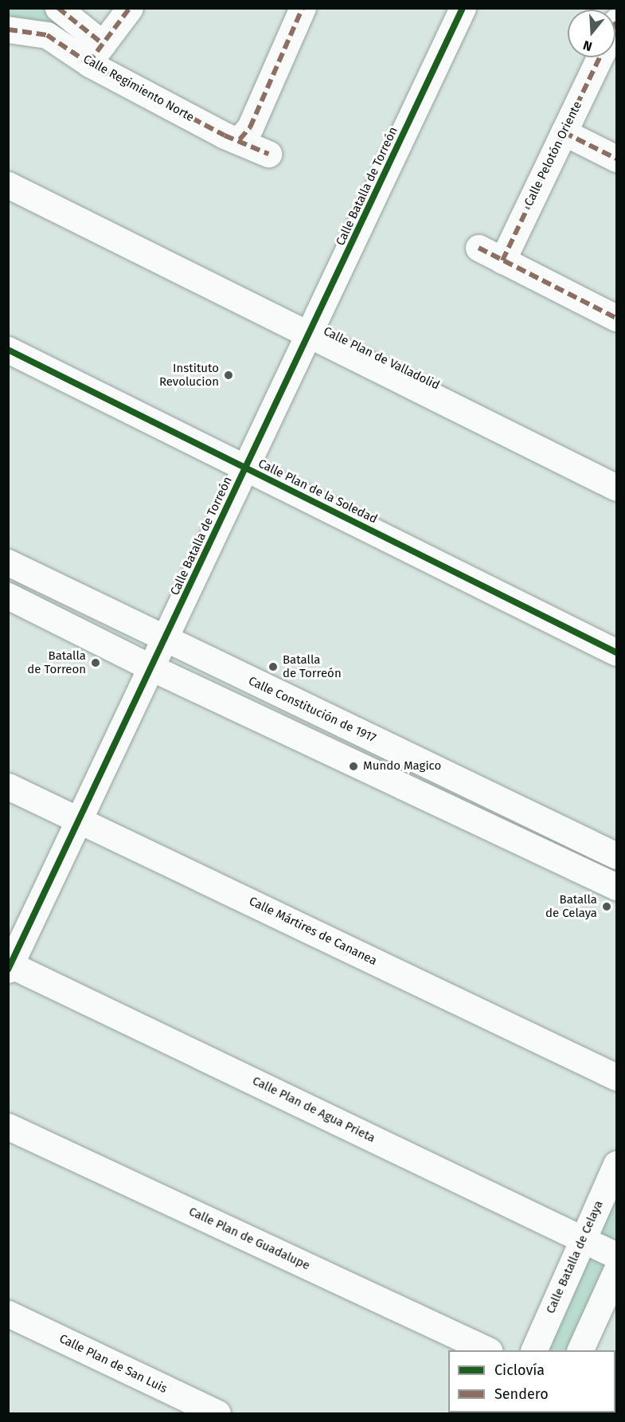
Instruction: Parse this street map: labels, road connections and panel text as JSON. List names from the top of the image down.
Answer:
{
  "streets": {
    "street": [
      "Calle Regimiento Norte",
      "Calle Pelotón Oriente",
      "Calle Batalla de Torreón",
      "Calle Plan de Valladolid",
      "Calle Plan de la Soledad",
      "Calle Constitución de 1917",
      "Calle Mártires de Cananea",
      "Calle Plan de Agua Prieta",
      "Calle Plan de Guadalupe",
      "Calle Batalla de Celaya",
      "Calle Plan de San Luis"
    ]
  },
  "crossings": [
    ["Calle Batalla de Torreón", "Calle Plan de Valladolid"],
    ["Calle Batalla de Torreón", "Calle Plan de la Soledad"],
    ["Calle Batalla de Torreón", "Calle Constitución de 1917"],
    ["Calle Batalla de Torreón", "Calle Mártires de Cananea"],
    ["Calle Batalla de Torreón", "Calle Plan de Agua Prieta"],
    ["Calle Plan de Agua Prieta", "Calle Batalla de Celaya"]
  ],
  "places": [
    "Instituto Revolucion",
    "Batalla de Torreon",
    "Batalla de Torreón",
    "Mundo Magico",
    "Batalla de Celaya"
  ],
  "legend": ["Ciclovía", "Sendero"],
  "north": "bottom"
}
